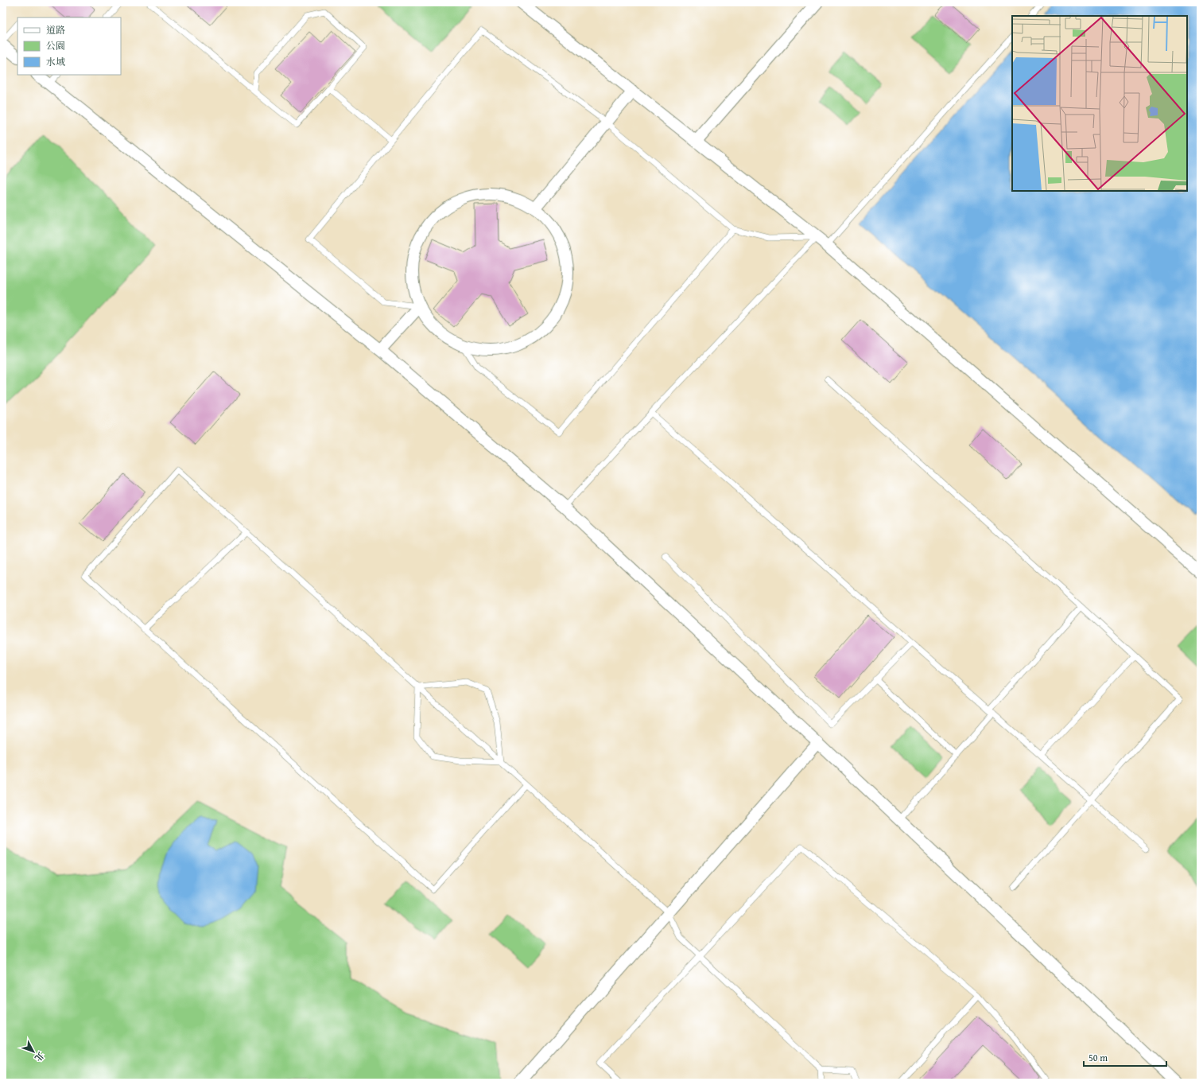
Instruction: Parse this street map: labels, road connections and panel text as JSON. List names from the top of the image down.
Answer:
{
  "legend": ["道路", "公園", "水域"],
  "scale_bar": "50 m",
  "north": "bottom right"
}
